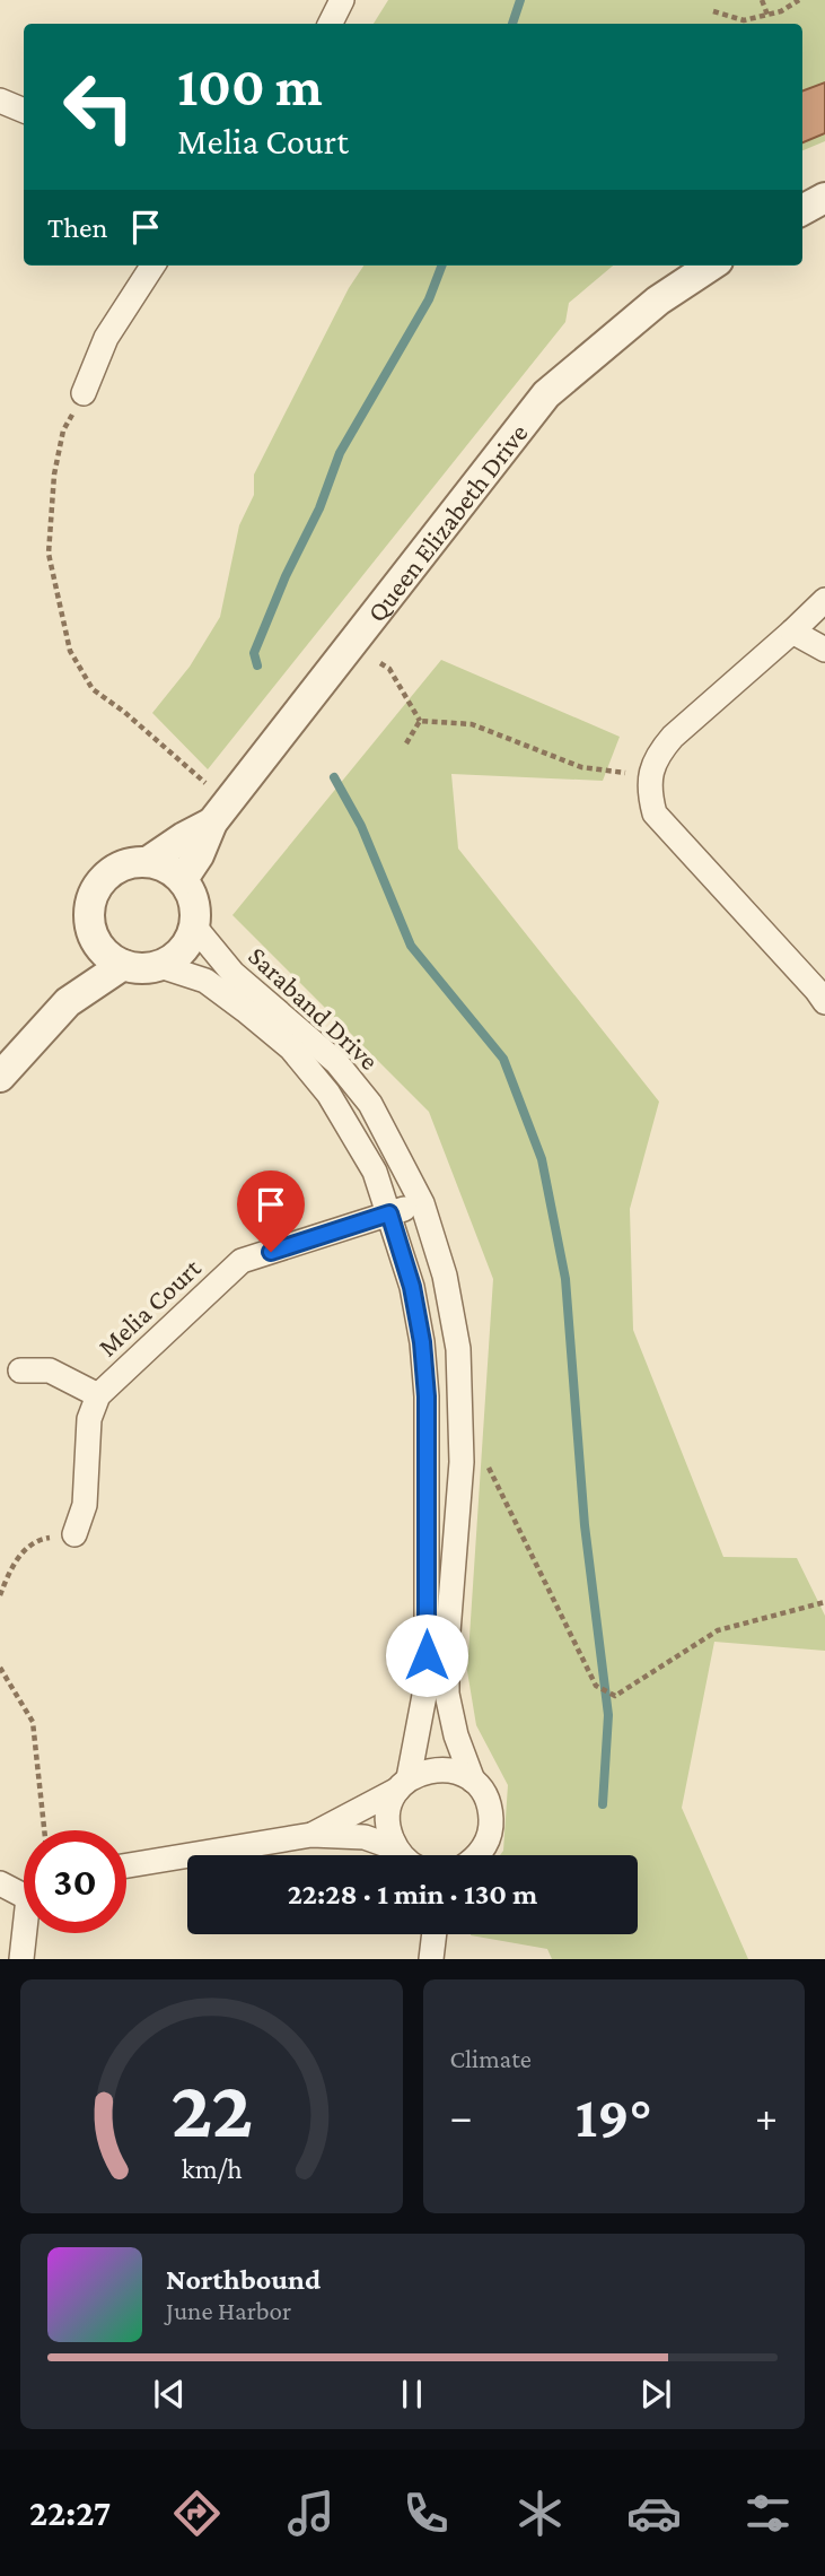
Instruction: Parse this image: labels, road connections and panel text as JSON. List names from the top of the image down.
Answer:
{
  "streets": {
    "street": ["Queen Elizabeth Drive", "Saraband Drive", "Melia Court"]
  },
  "crossings": [
    ["Queen Elizabeth Drive", "Saraband Drive"],
    ["Saraband Drive", "Melia Court"]
  ],
  "page": {
    "turn": ["100 m", "Melia Court"],
    "then": "Then",
    "limit": "30",
    "trip": "22:28 · 1 min · 130 m",
    "tile": "Climate",
    "heat": ["−", "19°", "+"],
    "song": ["Northbound", "June Harbor"],
    "tabs": "22:27",
    "gauge": ["22", "km/h"]
  }
}
